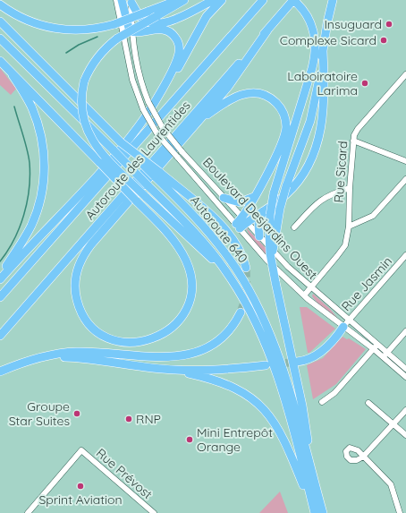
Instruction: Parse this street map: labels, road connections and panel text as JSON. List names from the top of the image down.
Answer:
{
  "streets": {
    "highway": ["Autoroute des Laurentides", "Autoroute 640"],
    "street": [
      "Rue Sicard",
      "Boulevard Desjardins Ouest",
      "Rue Jasmin",
      "Rue Prévost"
    ]
  },
  "crossings": [
    ["Rue Sicard", "Boulevard Desjardins Ouest"],
    ["Boulevard Desjardins Ouest", "Rue Jasmin"]
  ],
  "places": [
    "Insuguard",
    "Complexe Sicard",
    "Laboiratoire Larima",
    "Groupe Star Suites",
    "RNP",
    "Mini Entrepôt Orange",
    "Sprint Aviation"
  ]
}
